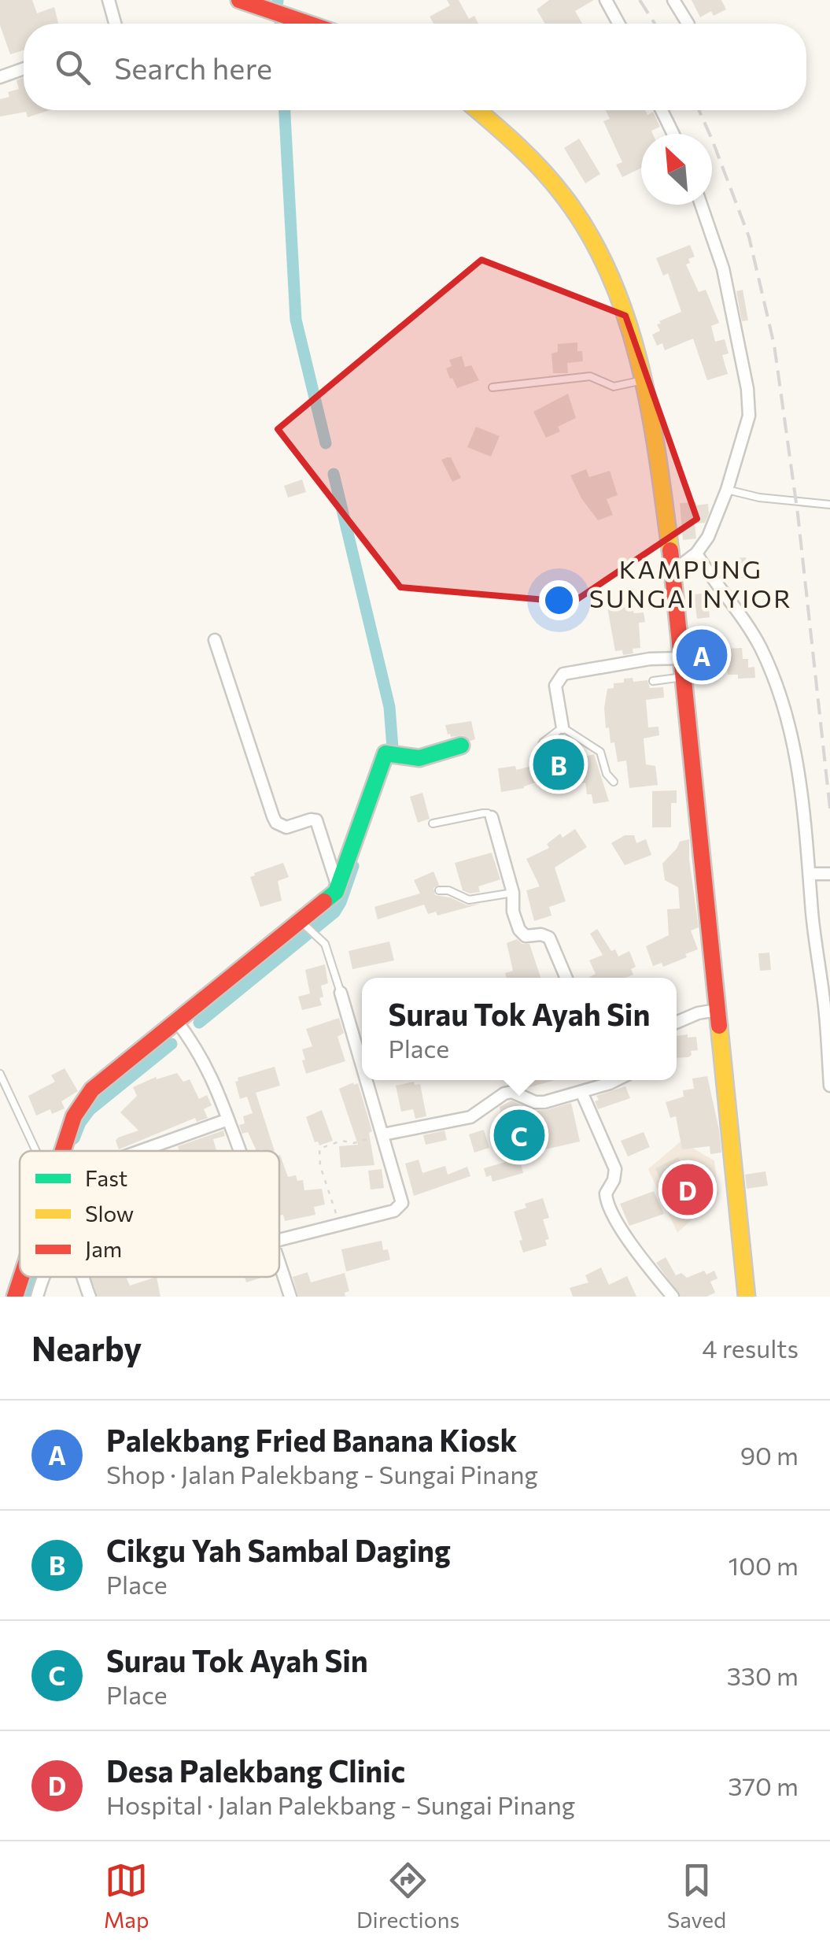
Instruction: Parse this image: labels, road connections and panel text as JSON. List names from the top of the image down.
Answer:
{
  "districts": ["KAMPUNG SUNGAI NYIOR"],
  "legend": ["Fast", "Slow", "Jam"],
  "north": "top left",
  "page": {
    "search": "Search here",
    "pins": [
      "A",
      "B",
      "C",
      "D"
    ],
    "popup": ["Surau Tok Ayah Sin", "Place"],
    "heading": ["Nearby", "4 results"],
    "list": [
      {
        "mark": "A",
        "name": "Palekbang Fried Banana Kiosk",
        "note": "Shop · Jalan Palekbang - Sungai Pinang",
        "value": "90 m"
      },
      {
        "mark": "B",
        "name": "Cikgu Yah Sambal Daging",
        "note": "Place",
        "value": "100 m"
      },
      {
        "mark": "C",
        "name": "Surau Tok Ayah Sin",
        "note": "Place",
        "value": "330 m"
      },
      {
        "mark": "D",
        "name": "Desa Palekbang Clinic",
        "note": "Hospital · Jalan Palekbang - Sungai Pinang",
        "value": "370 m"
      }
    ],
    "nav": ["Map", "Directions", "Saved"]
  }
}
